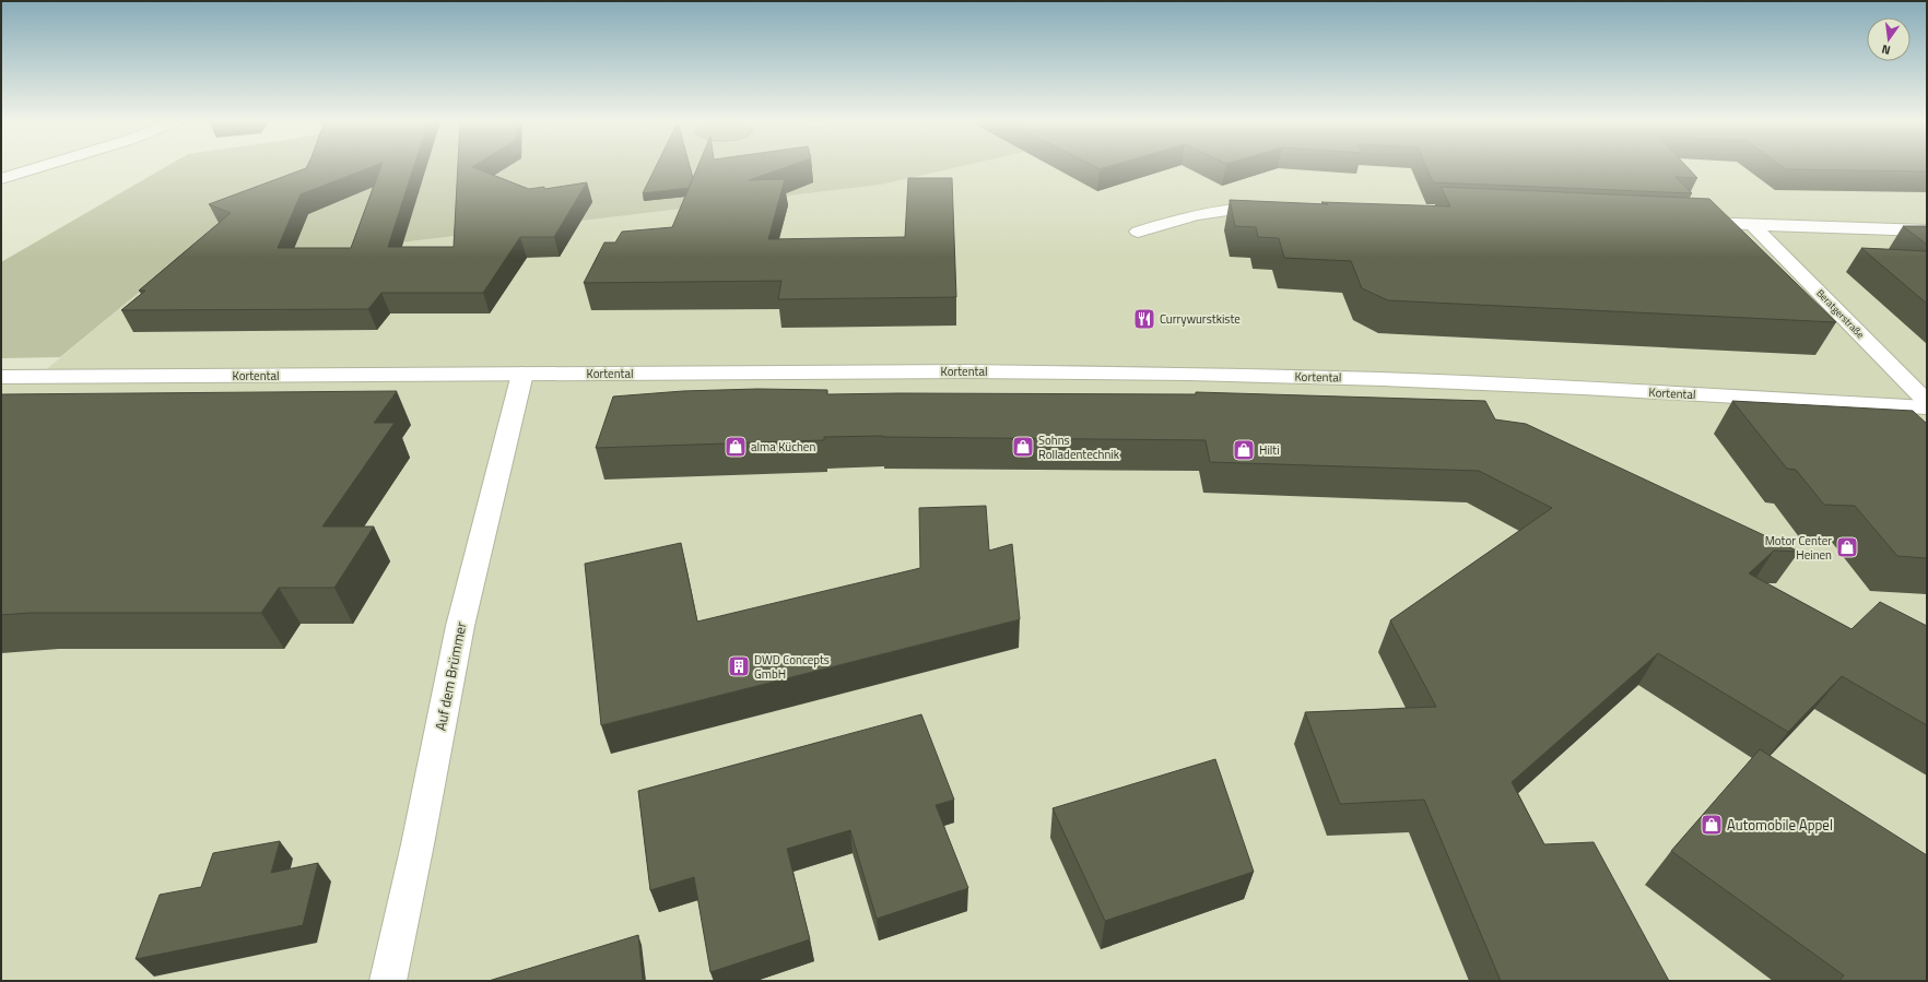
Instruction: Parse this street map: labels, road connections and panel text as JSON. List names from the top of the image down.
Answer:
{
  "streets": {
    "street": ["Beratgerstraße", "Kortental", "Auf dem Brümmer"]
  },
  "crossings": [
    ["Kortental", "Auf dem Brümmer"]
  ],
  "places": {
    "restaurant": ["Currywurstkiste"],
    "shop": [
      "alma Küchen",
      "Sohns Rolladentechnik",
      "Hilti",
      "Motor Center Heinen",
      "Automobile Appel"
    ],
    "building": ["DWD Concepts GmbH"]
  },
  "north": "bottom"
}
